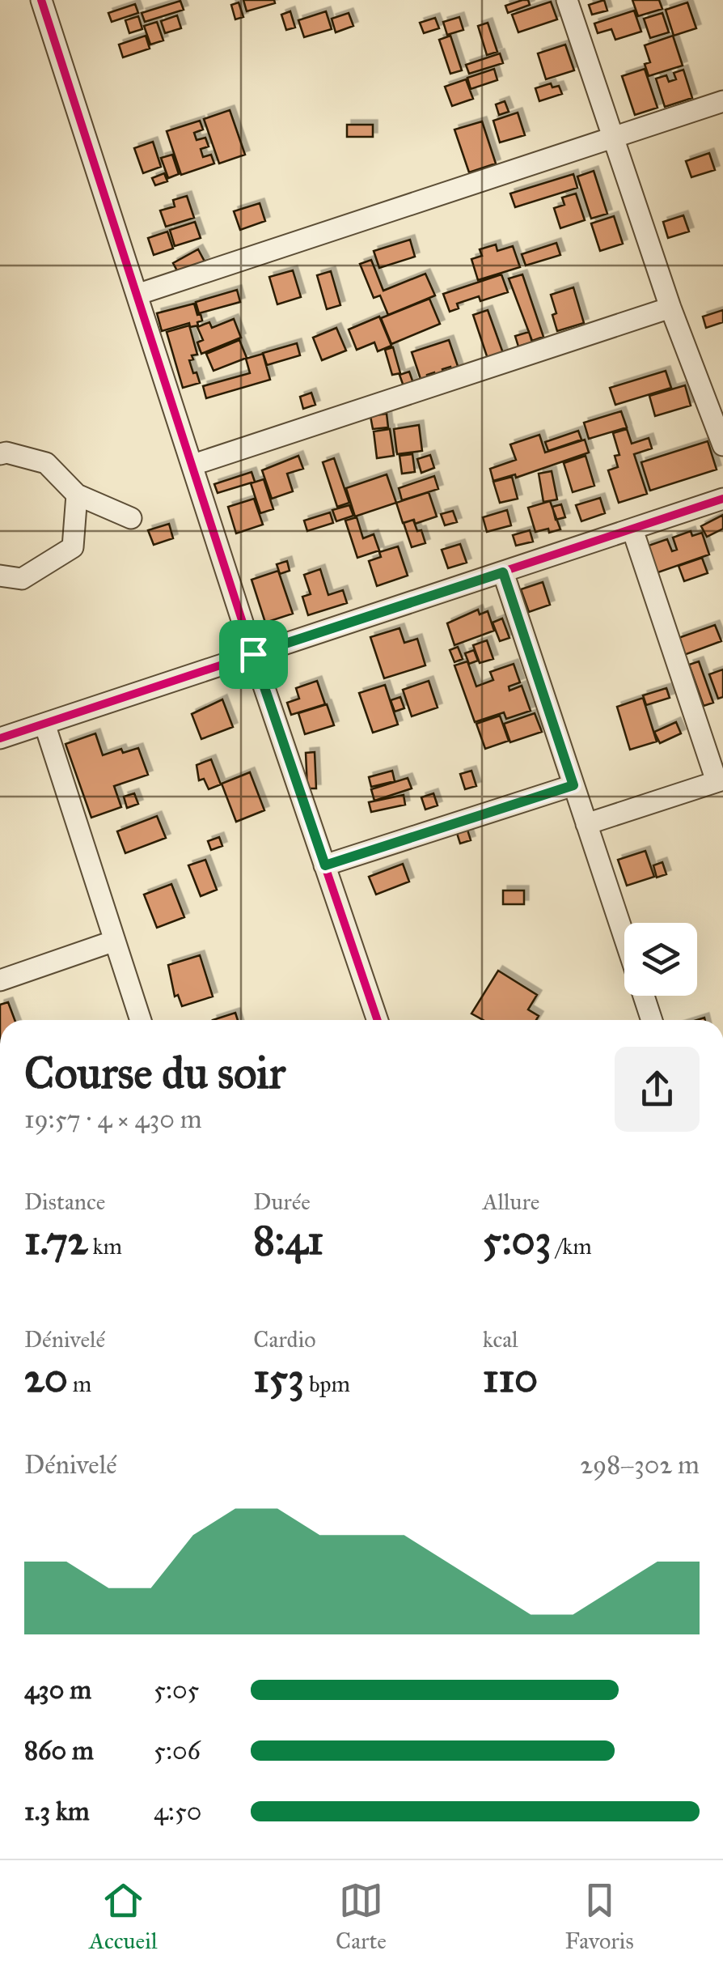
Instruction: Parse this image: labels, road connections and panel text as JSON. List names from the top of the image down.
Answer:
{
  "page": {
    "heading": ["Course du soir", "19:57 · 4 × 430 m"],
    "stats": [
      ["Distance", "1.72 km"],
      ["Durée", "8:41"],
      ["Allure", "5:03 /km"],
      ["Dénivelé", "20 m"],
      ["Cardio", "153 bpm"],
      ["kcal", "110"]
    ],
    "chart": ["Dénivelé", "298–302 m"],
    "list": [
      {
        "name": "430 m",
        "note": "5:05"
      },
      {
        "name": "860 m",
        "note": "5:06"
      },
      {
        "name": "1.3 km",
        "note": "4:50"
      }
    ],
    "tabs": ["Accueil", "Carte", "Favoris"]
  }
}
